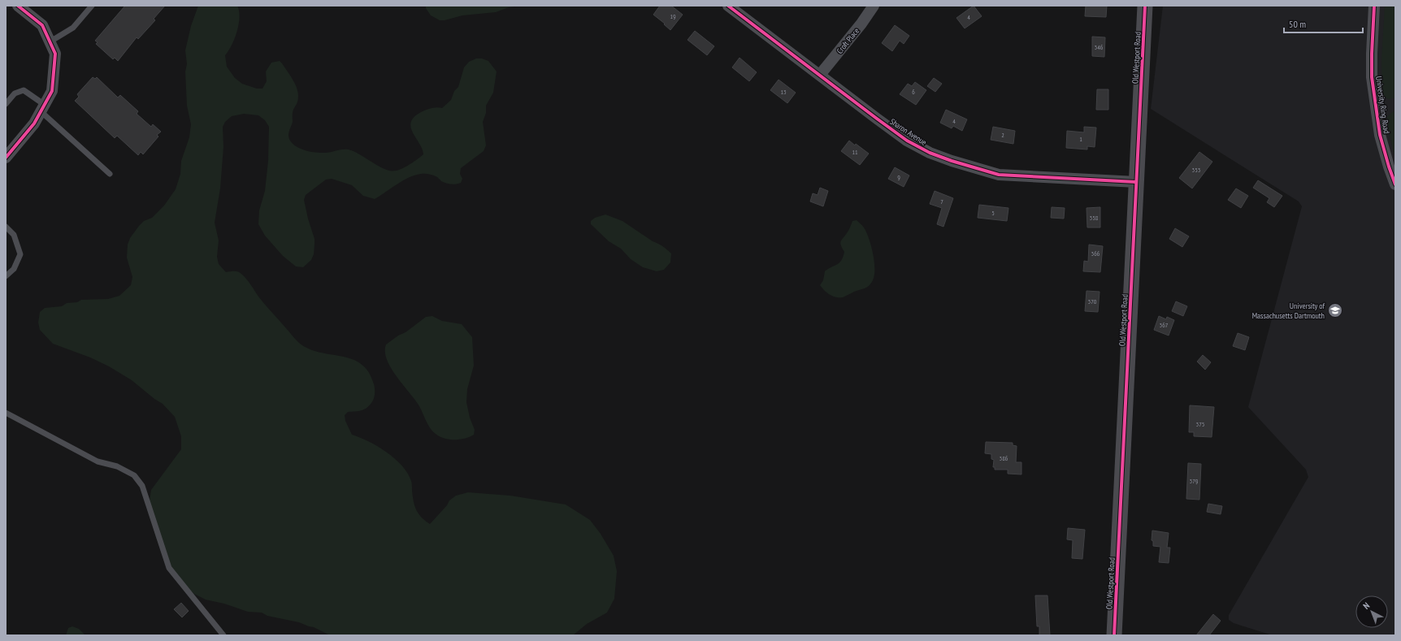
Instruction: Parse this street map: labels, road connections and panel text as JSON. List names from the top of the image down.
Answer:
{
  "streets": {
    "main road": ["Old Westport Road"],
    "street": ["Croft Place", "University Ring Road", "Sharon Avenue"]
  },
  "crossings": [
    ["Croft Place", "Sharon Avenue"],
    ["Old Westport Road", "Sharon Avenue"]
  ],
  "places": {
    "school or university": ["University of Massachusetts Dartmouth"]
  },
  "house_numbers": [
    "19",
    "4",
    "346",
    "13",
    "6",
    "4",
    "2",
    "1",
    "11",
    "353",
    "9",
    "7",
    "5",
    "358",
    "366",
    "370",
    "367",
    "375",
    "386",
    "379"
  ],
  "scale_bar": "50 m",
  "north": "top left"
}
